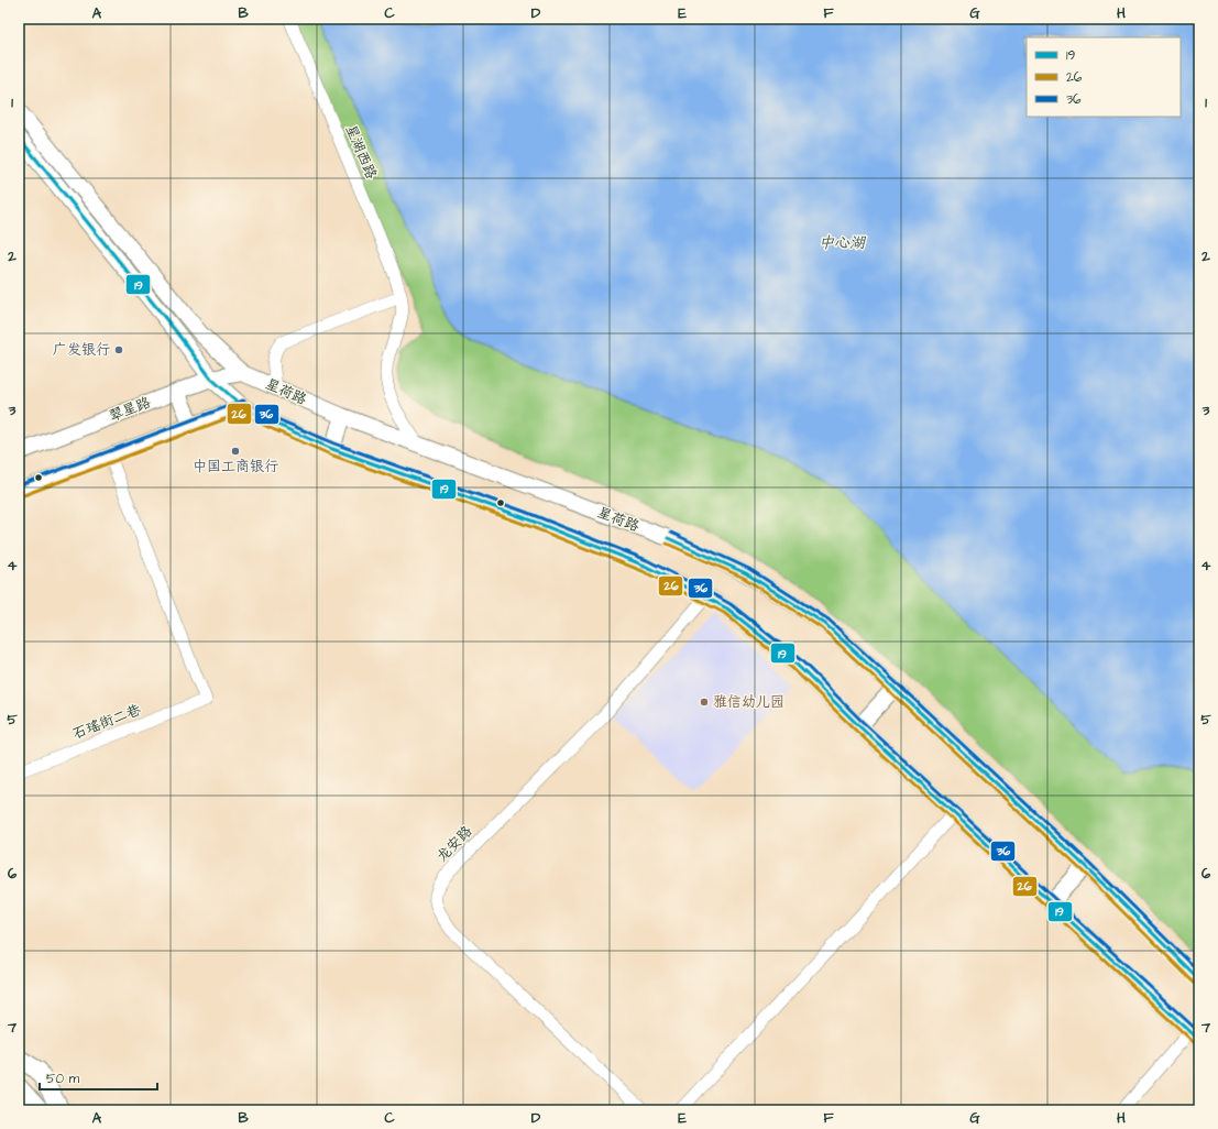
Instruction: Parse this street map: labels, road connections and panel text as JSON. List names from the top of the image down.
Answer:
{
  "streets": {
    "street": [
      "星湖西路",
      "星荷路",
      "翠星路",
      "石瑶街二巷",
      "龙安路"
    ]
  },
  "crossings": [
    ["星湖西路", "星荷路"],
    ["星荷路", "翠星路"]
  ],
  "water": ["中心湖"],
  "places": ["广发银行", "中国工商银行", "雅信幼儿园"],
  "lines": ["transit line 19", "transit line 36", "transit line 26"],
  "legend": ["19", "26", "36"],
  "scale_bar": "50 m",
  "grid": {
    "columns": [
      "A",
      "B",
      "C",
      "D",
      "E",
      "F",
      "G",
      "H"
    ],
    "rows": [
      "1",
      "2",
      "3",
      "4",
      "5",
      "6",
      "7"
    ]
  }
}
